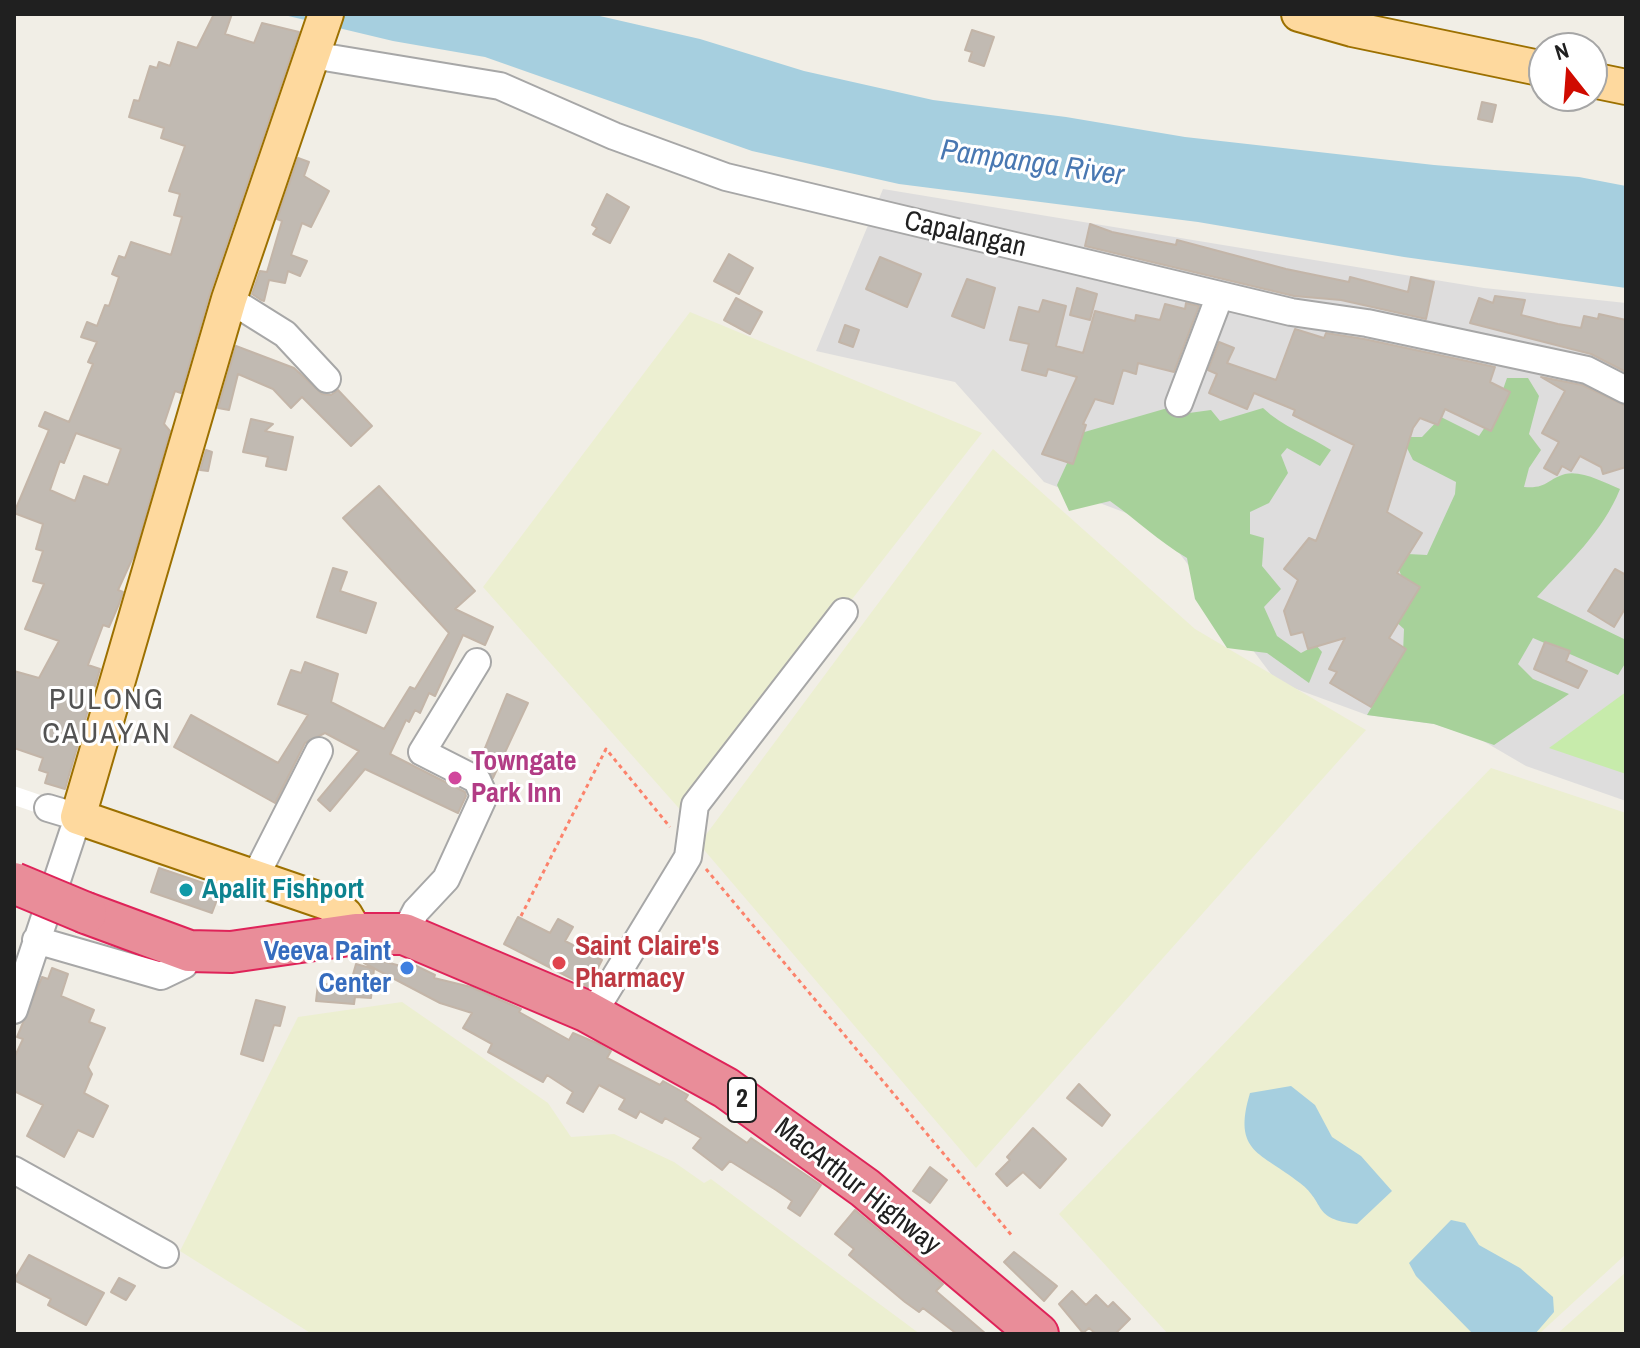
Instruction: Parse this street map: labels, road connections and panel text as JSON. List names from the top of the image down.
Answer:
{
  "streets": {
    "highway": ["2", "MacArthur Highway"],
    "street": ["Capalangan"]
  },
  "districts": ["PULONG CAUAYAN"],
  "water": ["Pampanga River"],
  "places": [
    "Towngate Park Inn",
    "Apalit Fishport",
    "Saint Claire's Pharmacy",
    "Veeva Paint Center"
  ],
  "north": "top"
}
